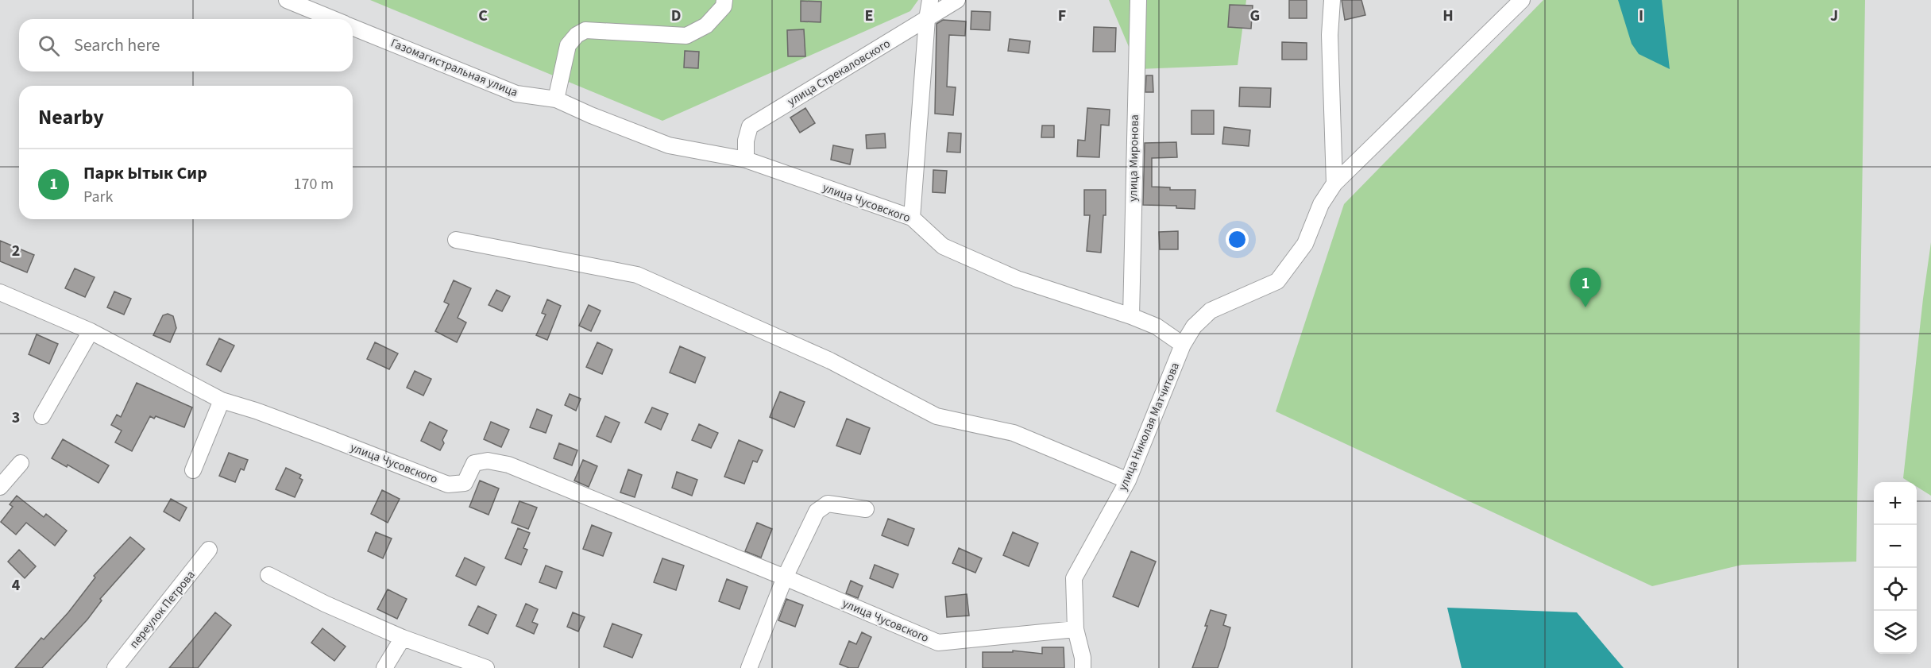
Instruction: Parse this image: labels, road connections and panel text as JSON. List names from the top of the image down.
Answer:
{
  "streets": {
    "street": [
      "Газомагистральная улица",
      "улица Стрекаловского",
      "улица Миронова",
      "улица Чусовского",
      "улица Николая Матчитова",
      "переулок Петрова"
    ]
  },
  "crossings": [
    ["Газомагистральная улица", "улица Чусовского"],
    ["улица Стрекаловского", "улица Чусовского"],
    ["улица Миронова", "улица Чусовского"],
    ["улица Чусовского", "улица Николая Матчитова"]
  ],
  "page": {
    "search": "Search here",
    "heading": "Nearby",
    "list": [
      {
        "mark": "1",
        "name": "Парк Ытык Сир",
        "note": "Park",
        "value": "170 m"
      }
    ],
    "pins": "1",
    "map_buttons": ["+", "−"]
  },
  "grid": {
    "columns": [
      "C",
      "D",
      "E",
      "F",
      "G",
      "H",
      "I",
      "J"
    ],
    "rows": ["2", "3", "4"]
  }
}
